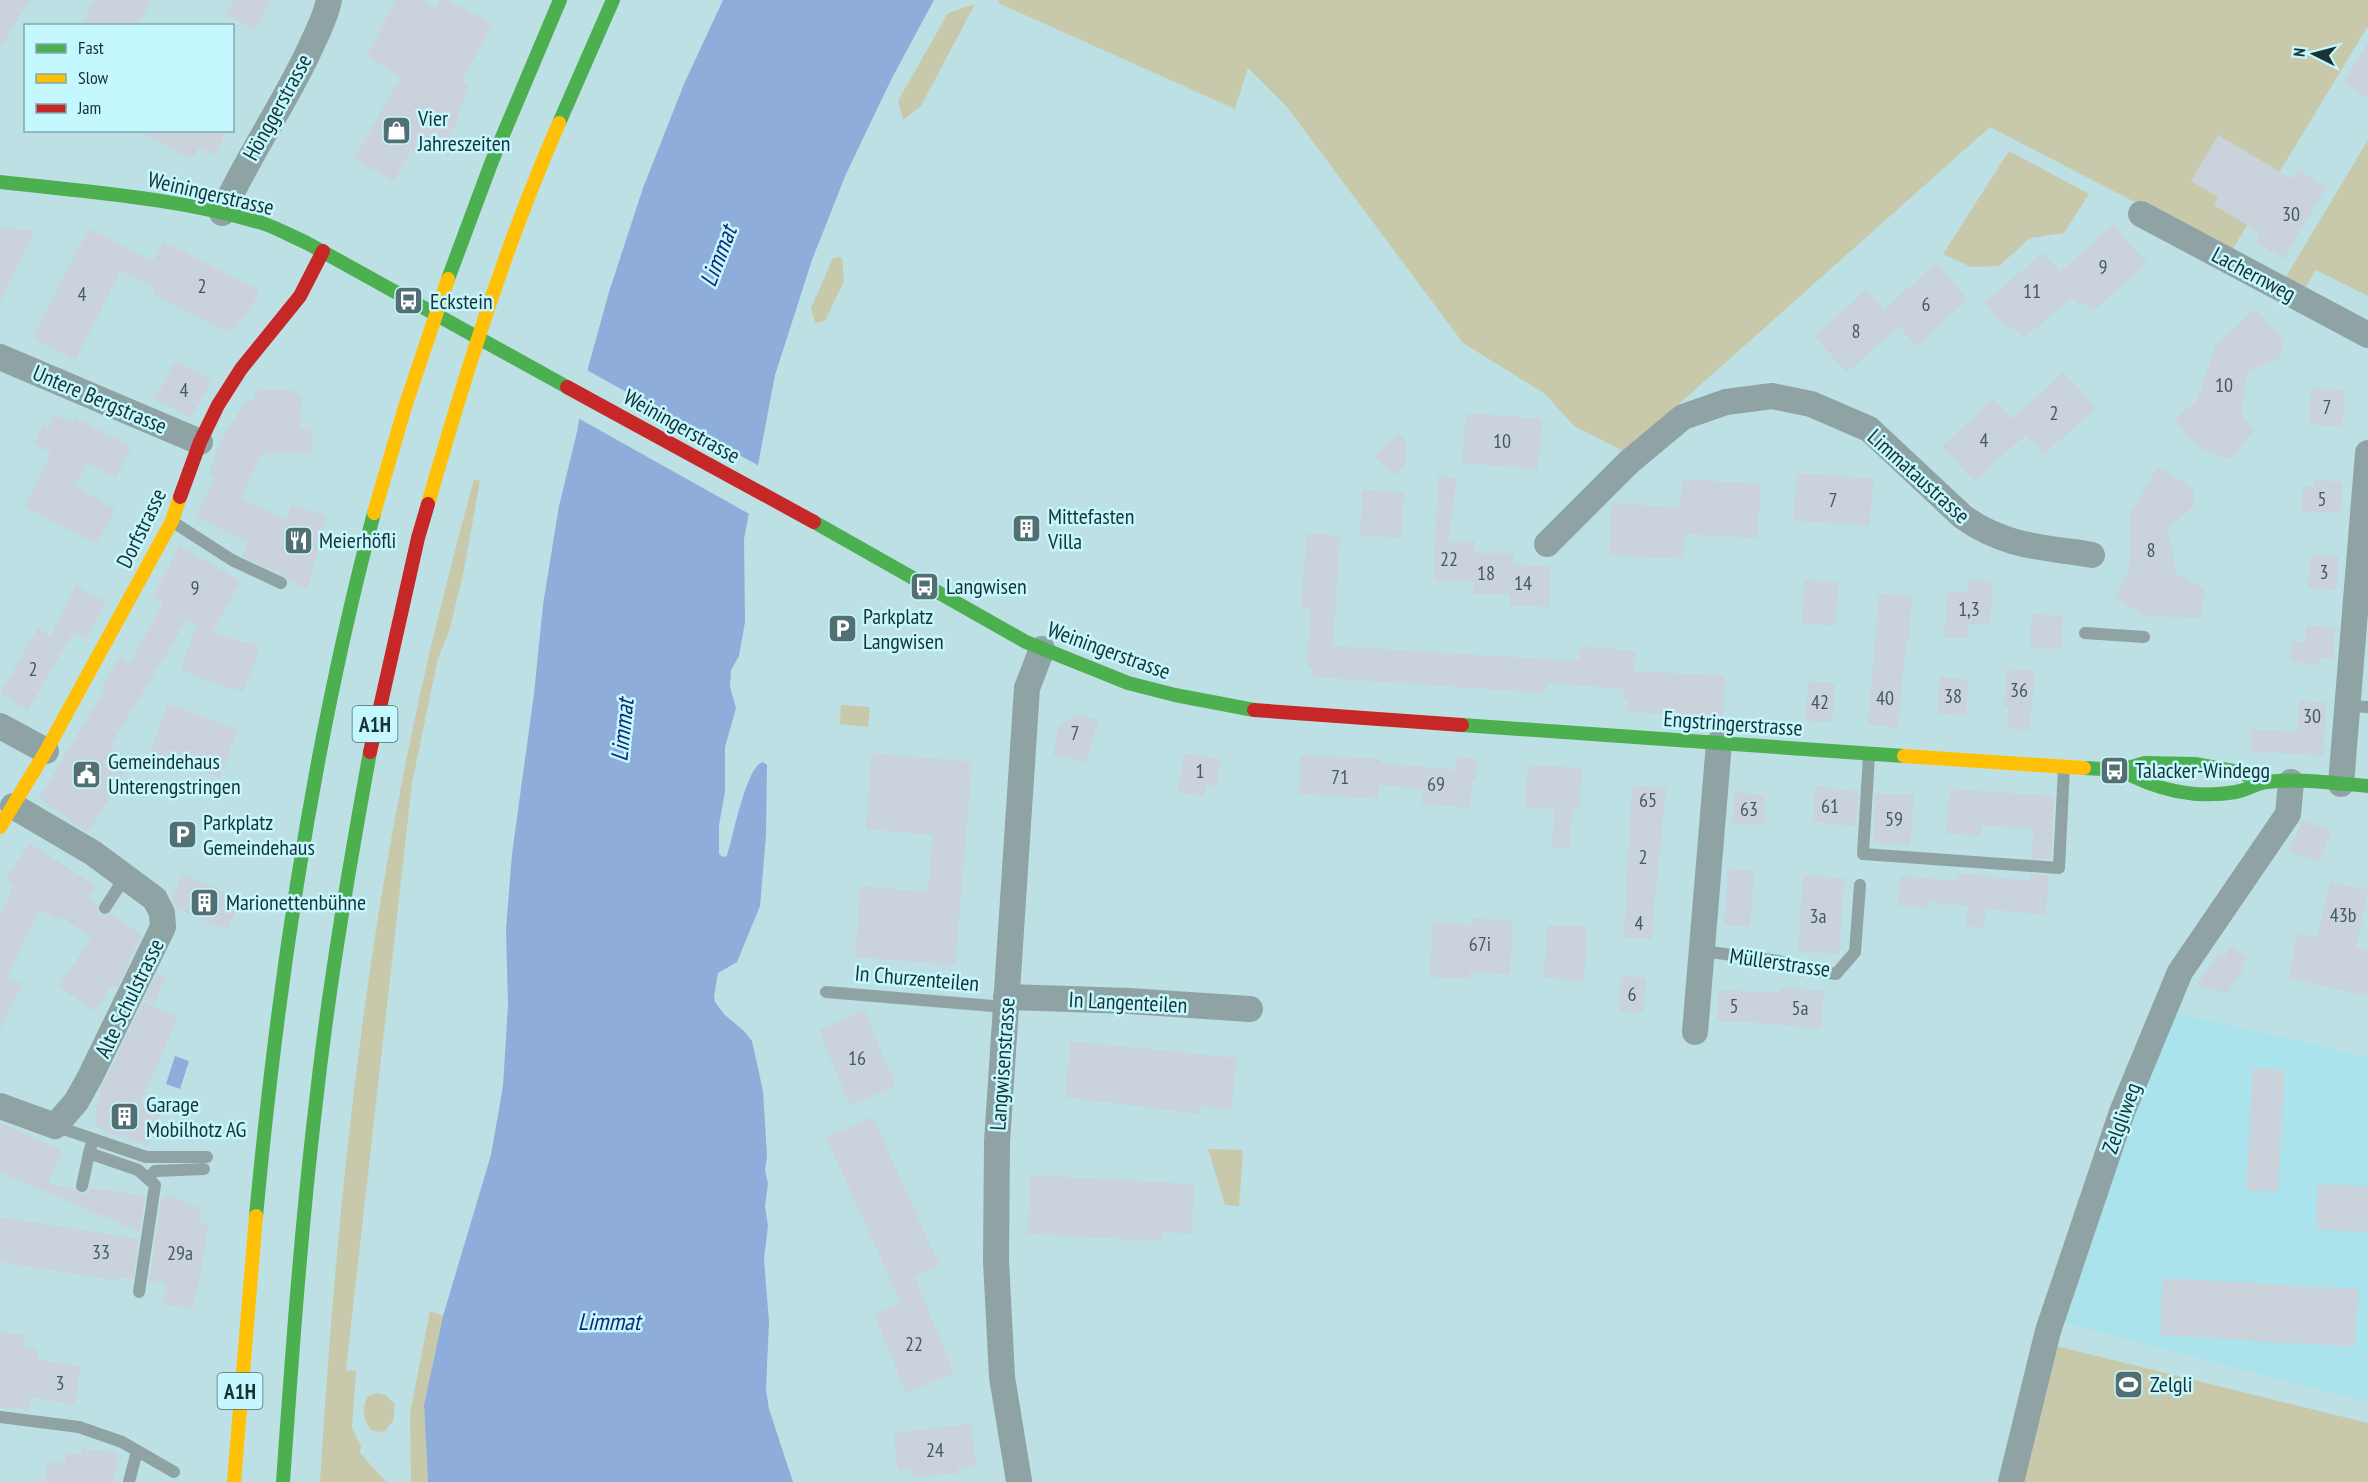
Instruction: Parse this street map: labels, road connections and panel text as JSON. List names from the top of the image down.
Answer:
{
  "streets": {
    "main road": [
      "Weiningerstrasse",
      "Dorfstrasse",
      "Engstringerstrasse",
      "A1H"
    ],
    "street": [
      "Hönggerstrasse",
      "Lachernweg",
      "Untere Bergstrasse",
      "Limmataustrasse",
      "Müllerstrasse",
      "Alte Schulstrasse",
      "In Langenteilen",
      "Langwisenstrasse",
      "Zelgliweg"
    ],
    "lane": ["In Churzenteilen"]
  },
  "crossings": [
    ["Hönggerstrasse", "Weiningerstrasse"],
    ["Weiningerstrasse", "Dorfstrasse"],
    ["Weiningerstrasse", "Engstringerstrasse"],
    ["Weiningerstrasse", "Langwisenstrasse"],
    ["Untere Bergstrasse", "Dorfstrasse"],
    ["Dorfstrasse", "Alte Schulstrasse"],
    ["Engstringerstrasse", "Müllerstrasse"],
    ["Engstringerstrasse", "Zelgliweg"],
    ["In Churzenteilen", "In Langenteilen"],
    ["In Churzenteilen", "Langwisenstrasse"],
    ["In Langenteilen", "Langwisenstrasse"]
  ],
  "water": ["Limmat"],
  "places": {
    "shop": ["Vier Jahreszeiten"],
    "bus stop": ["Eckstein", "Langwisen", "Talacker-Windegg"],
    "building": ["Mittefasten Villa", "Marionettenbühne", "Garage Mobilhotz AG"],
    "restaurant": ["Meierhöfli"],
    "parking": ["Parkplatz Langwisen", "Parkplatz Gemeindehaus"],
    "public building": ["Gemeindehaus Unterengstringen"],
    "sports": ["Zelgli"]
  },
  "house_numbers": [
    "30",
    "9",
    "2",
    "11",
    "4",
    "6",
    "8",
    "10",
    "4",
    "7",
    "2",
    "4",
    "10",
    "5",
    "7",
    "8",
    "22",
    "3",
    "18",
    "14",
    "9",
    "1,3",
    "2",
    "36",
    "38",
    "40",
    "42",
    "30",
    "7",
    "1",
    "71",
    "69",
    "65",
    "61",
    "63",
    "59",
    "2",
    "43b",
    "3a",
    "4",
    "67i",
    "6",
    "5",
    "5a",
    "16",
    "33",
    "29a",
    "22",
    "3",
    "24"
  ],
  "legend": ["Fast", "Slow", "Jam"],
  "north": "left"
}
